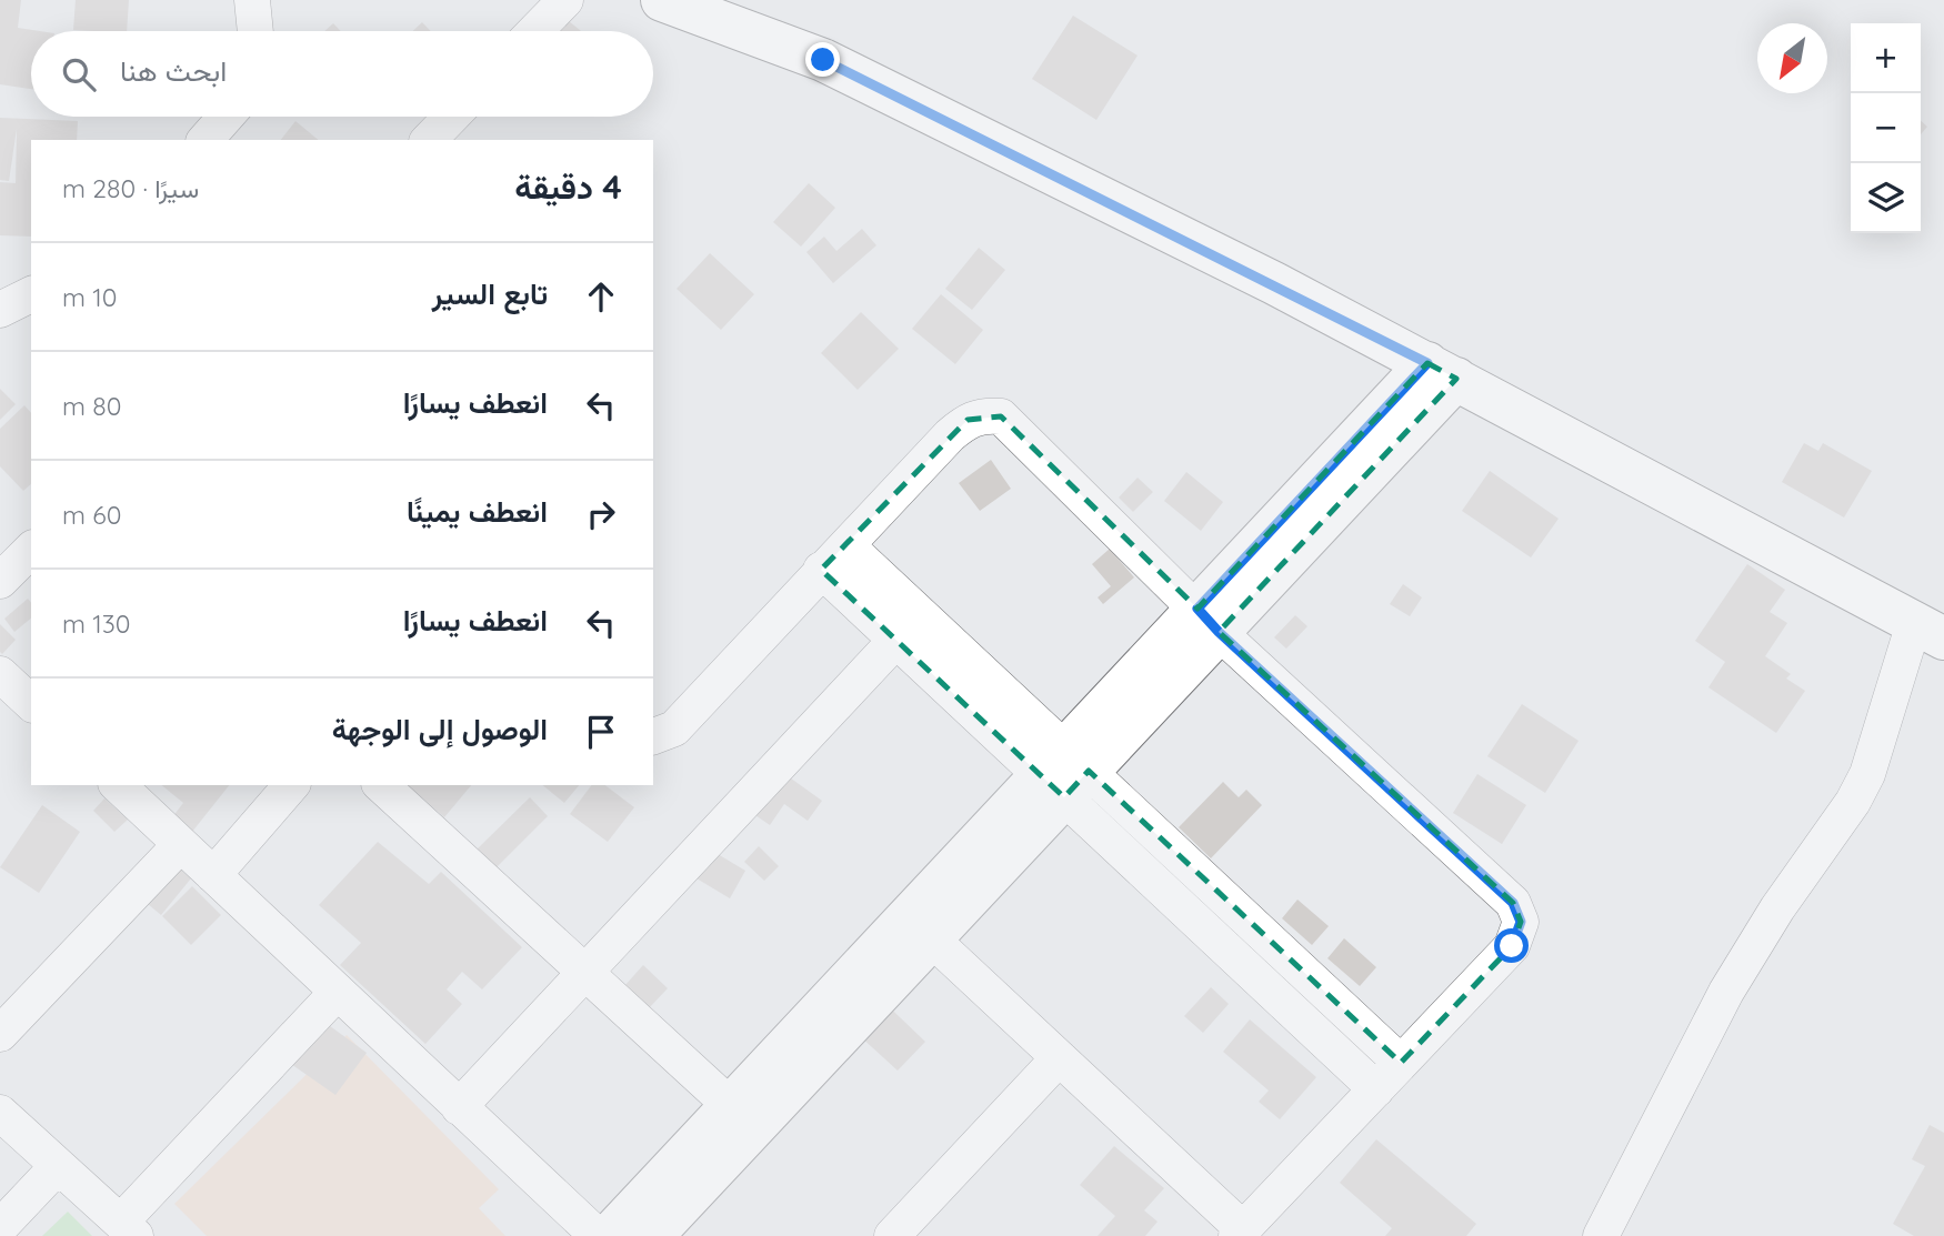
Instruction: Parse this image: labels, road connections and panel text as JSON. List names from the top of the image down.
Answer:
{
  "north": "bottom left",
  "page": {
    "map_buttons": ["+", "−"],
    "search": "ابحث هنا",
    "heading": ["4 دقيقة", "سيرًا · 280 m"],
    "list": [
      ["تابع السير", "10 m"],
      ["انعطف يسارًا", "80 m"],
      ["انعطف يمينًا", "60 m"],
      ["انعطف يسارًا", "130 m"],
      "الوصول إلى الوجهة"
    ]
  }
}
